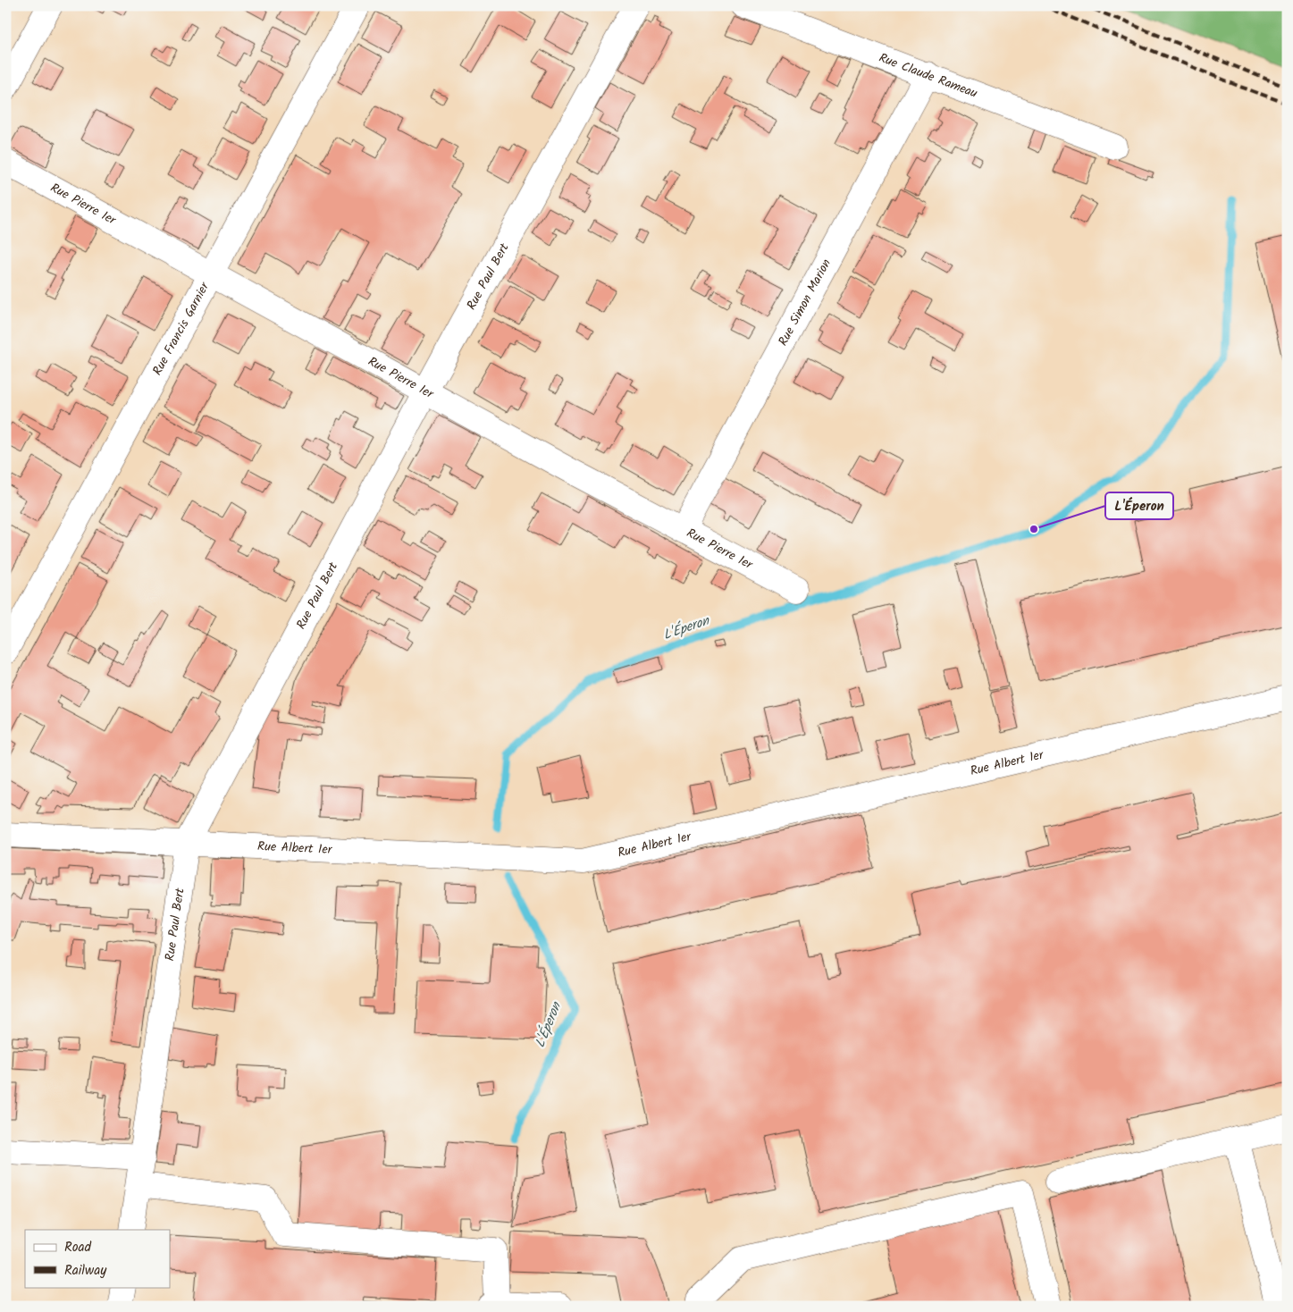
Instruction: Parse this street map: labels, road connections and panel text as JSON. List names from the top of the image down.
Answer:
{
  "streets": {
    "street": [
      "Rue Claude Rameau",
      "Rue Pierre 1er",
      "Rue Paul Bert",
      "Rue Simon Marion",
      "Rue Francis Garnier",
      "Rue Albert 1er"
    ]
  },
  "crossings": [
    ["Rue Claude Rameau", "Rue Simon Marion"],
    ["Rue Pierre 1er", "Rue Paul Bert"],
    ["Rue Pierre 1er", "Rue Simon Marion"],
    ["Rue Pierre 1er", "Rue Francis Garnier"],
    ["Rue Paul Bert", "Rue Albert 1er"]
  ],
  "water": ["L'Éperon"],
  "places": ["L'Éperon"],
  "legend": ["Road", "Railway"]
}
